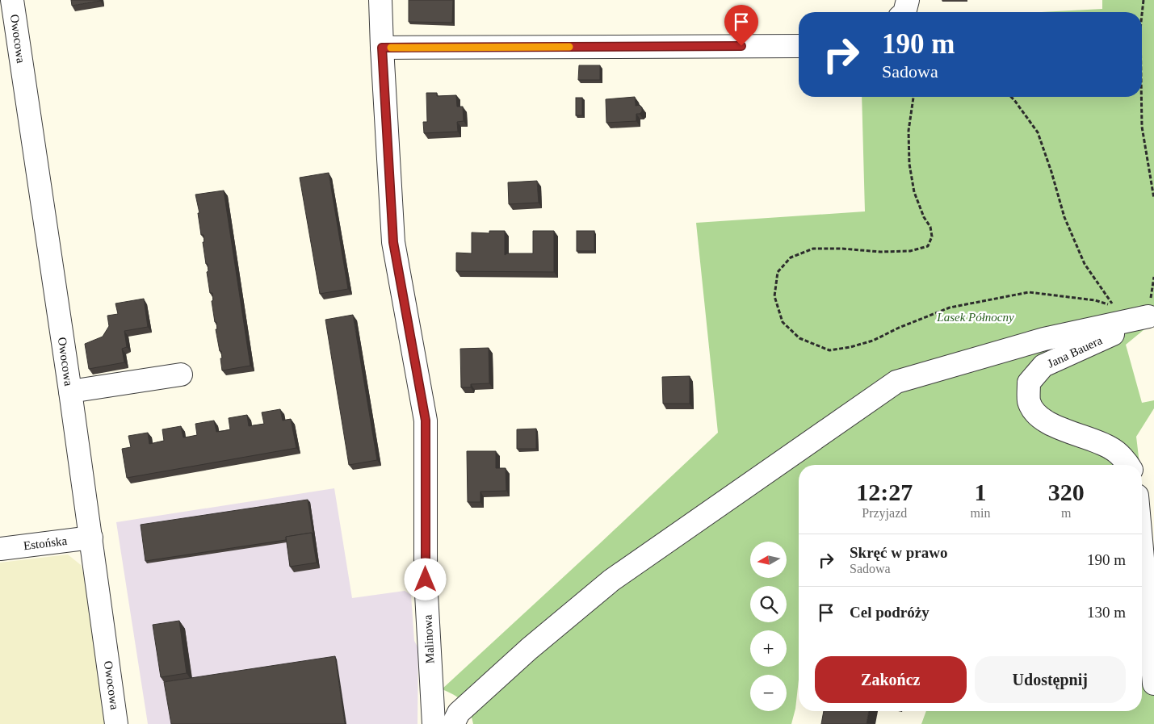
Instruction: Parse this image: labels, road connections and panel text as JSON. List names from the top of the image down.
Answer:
{
  "streets": {
    "street": [
      "Owocowa",
      "Jana Bauera",
      "Estońska",
      "Malinowa"
    ]
  },
  "crossings": [
    ["Owocowa", "Estońska"]
  ],
  "parks": ["Lasek Północny"],
  "north": "left",
  "page": {
    "turn": ["190 m", "Sadowa"],
    "eta": [
      "12:27",
      "Przyjazd",
      "1",
      "min",
      "320",
      "m"
    ],
    "list": [
      {
        "name": "Skręć w prawo",
        "note": "Sadowa",
        "value": "190 m"
      },
      {
        "name": "Cel podróży",
        "value": "130 m"
      }
    ],
    "map_buttons": ["+", "−"],
    "buttons": ["Zakończ", "Udostępnij"]
  }
}
